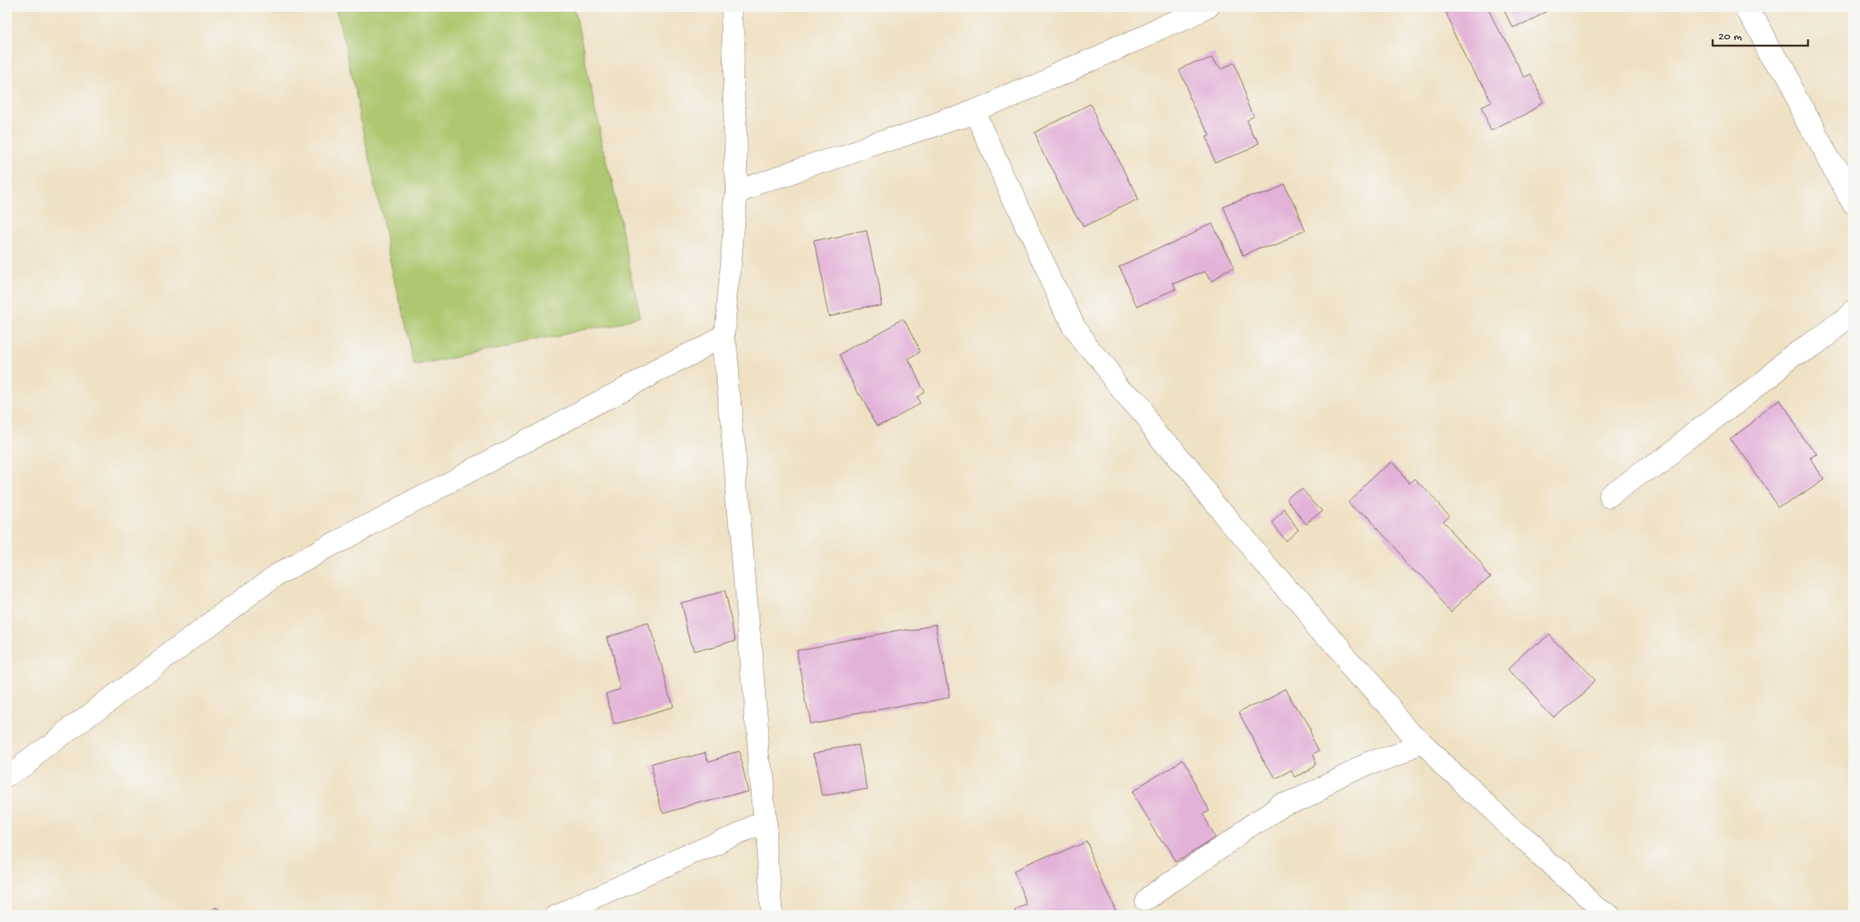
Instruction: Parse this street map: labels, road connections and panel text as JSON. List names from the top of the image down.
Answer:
{
  "scale_bar": "20 m"
}
